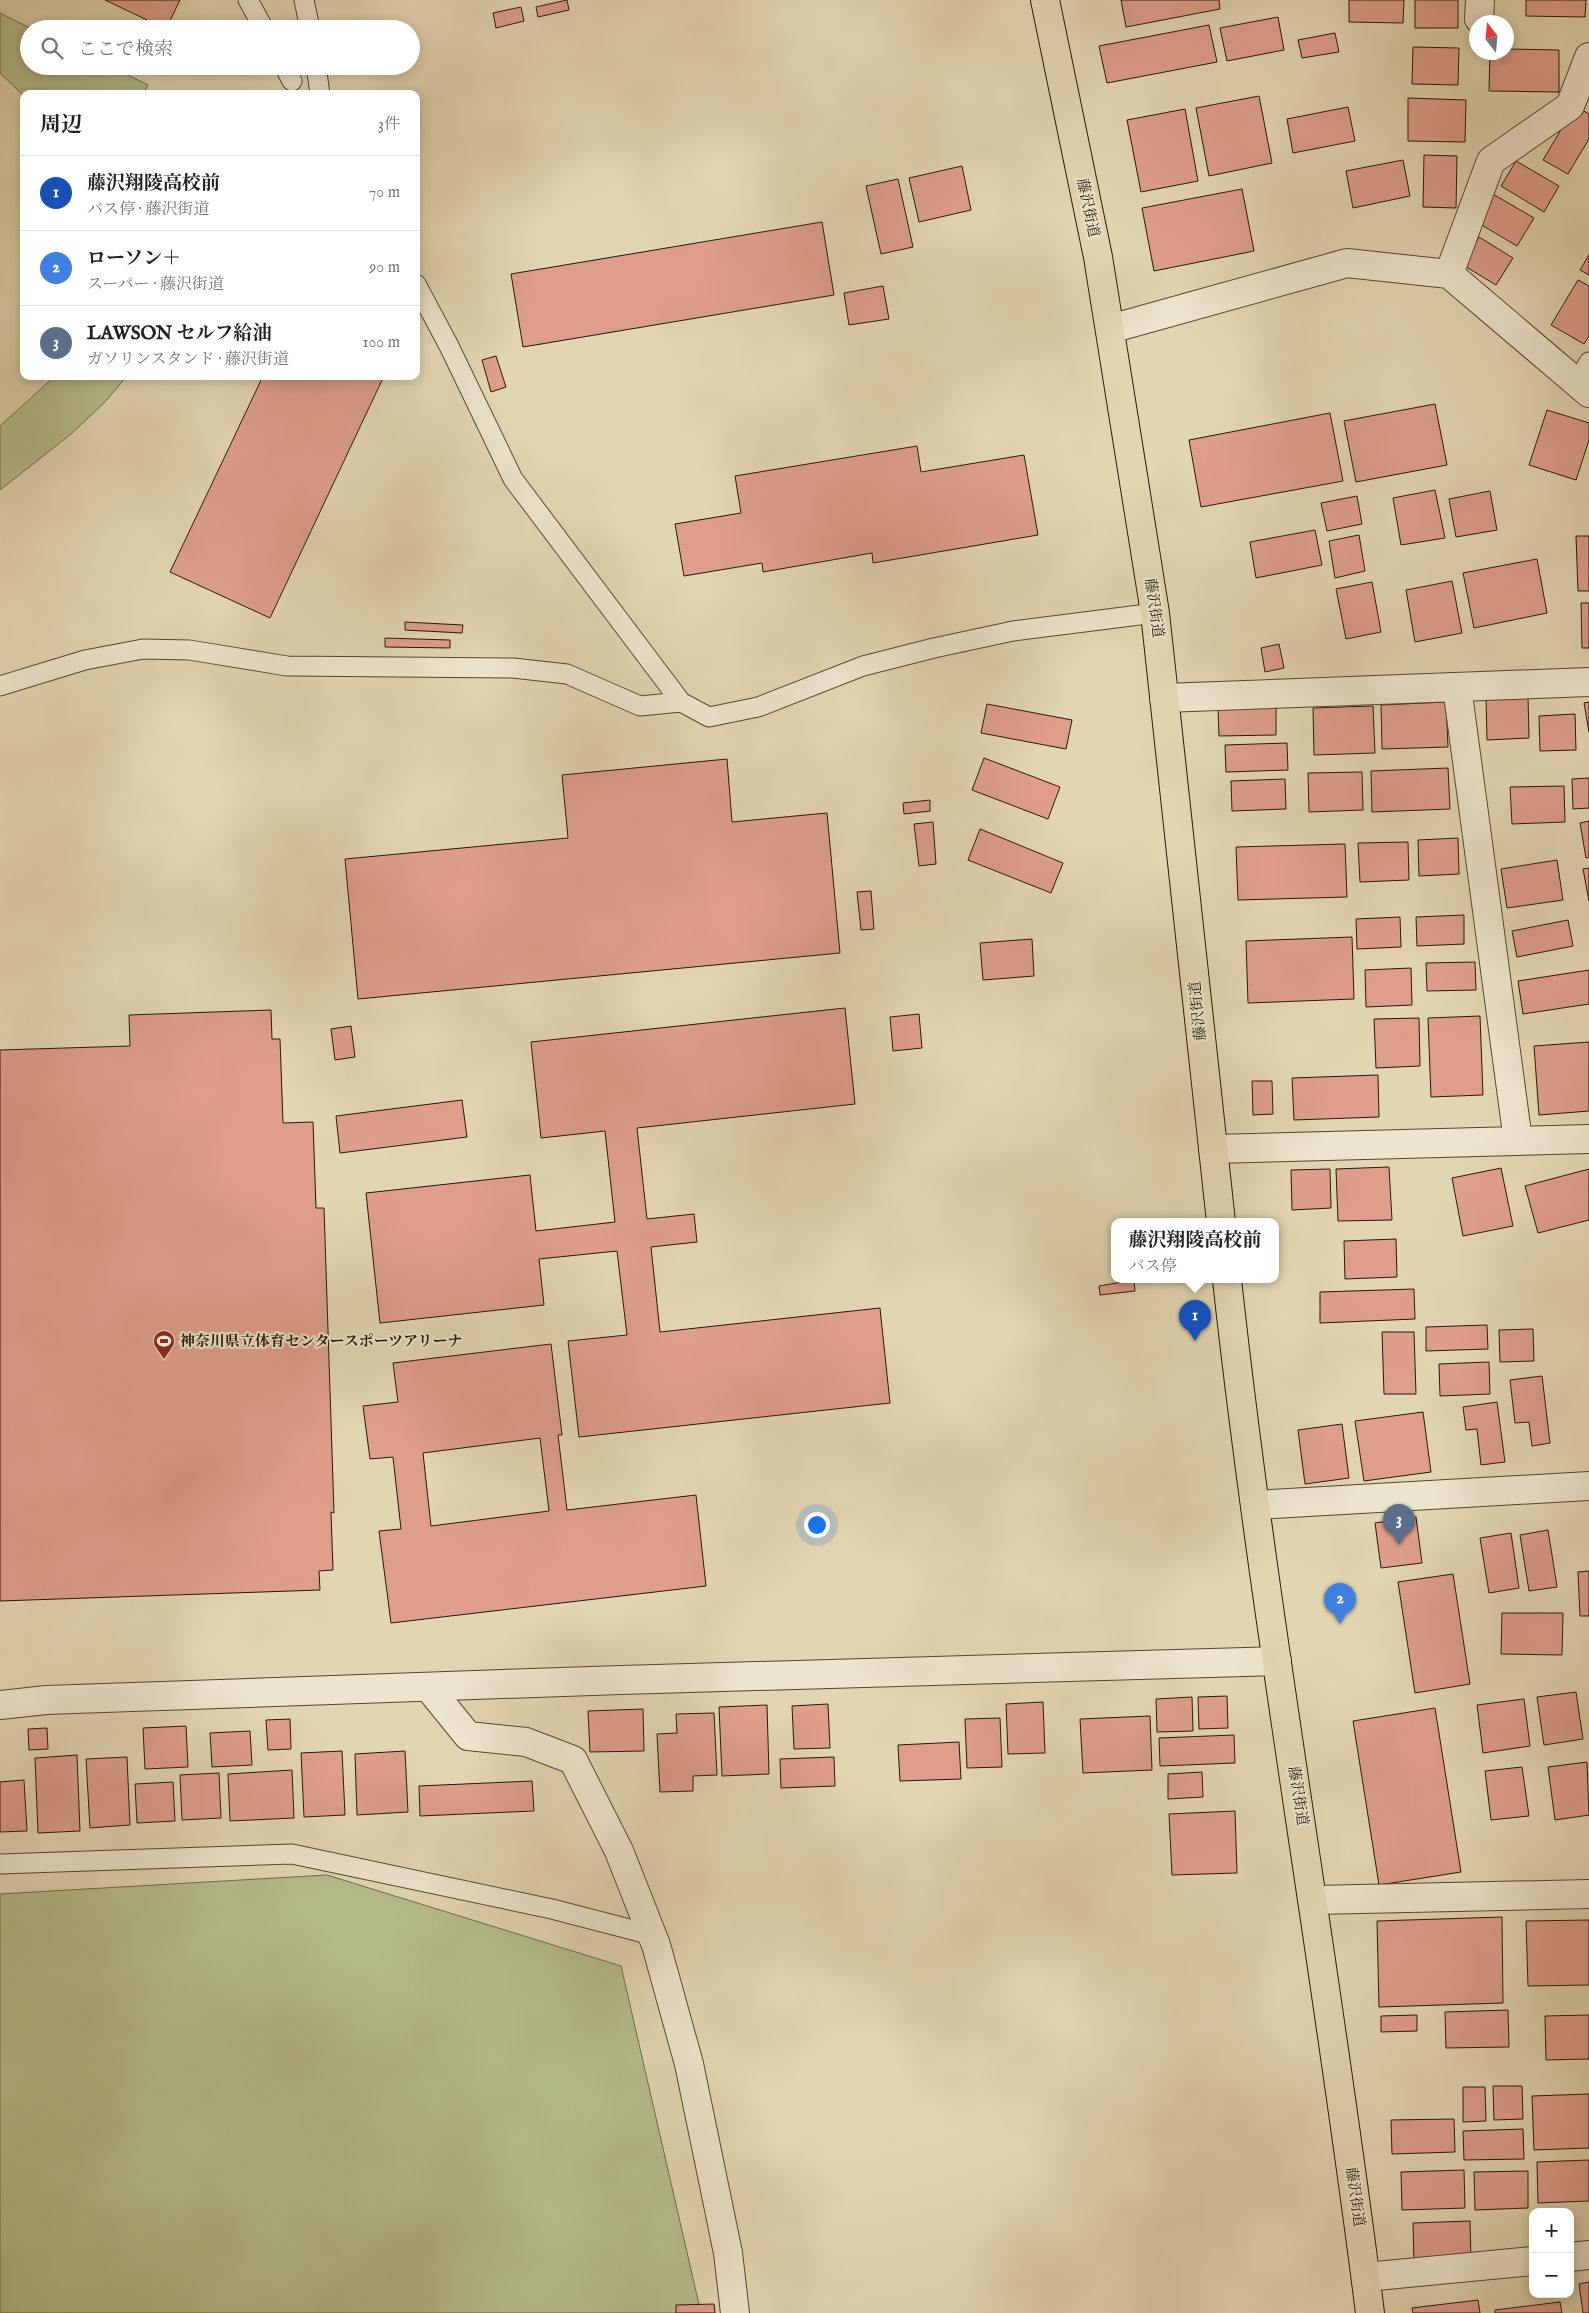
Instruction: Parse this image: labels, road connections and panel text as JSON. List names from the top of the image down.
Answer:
{
  "streets": {
    "highway": ["藤沢街道"]
  },
  "places": {
    "sports": ["神奈川県立体育センタースポーツアリーナ"]
  },
  "north": "top",
  "page": {
    "search": "ここで検索",
    "heading": ["周辺", "3件"],
    "list": [
      {
        "mark": "1",
        "name": "藤沢翔陵高校前",
        "note": "バス停 · 藤沢街道",
        "value": "70 m"
      },
      {
        "mark": "2",
        "name": "ローソン＋",
        "note": "スーパー · 藤沢街道",
        "value": "90 m"
      },
      {
        "mark": "3",
        "name": "LAWSON セルフ給油",
        "note": "ガソリンスタンド · 藤沢街道",
        "value": "100 m"
      }
    ],
    "popup": ["藤沢翔陵高校前", "バス停"],
    "pins": ["1", "3", "2"],
    "map_buttons": ["+", "−"]
  }
}
